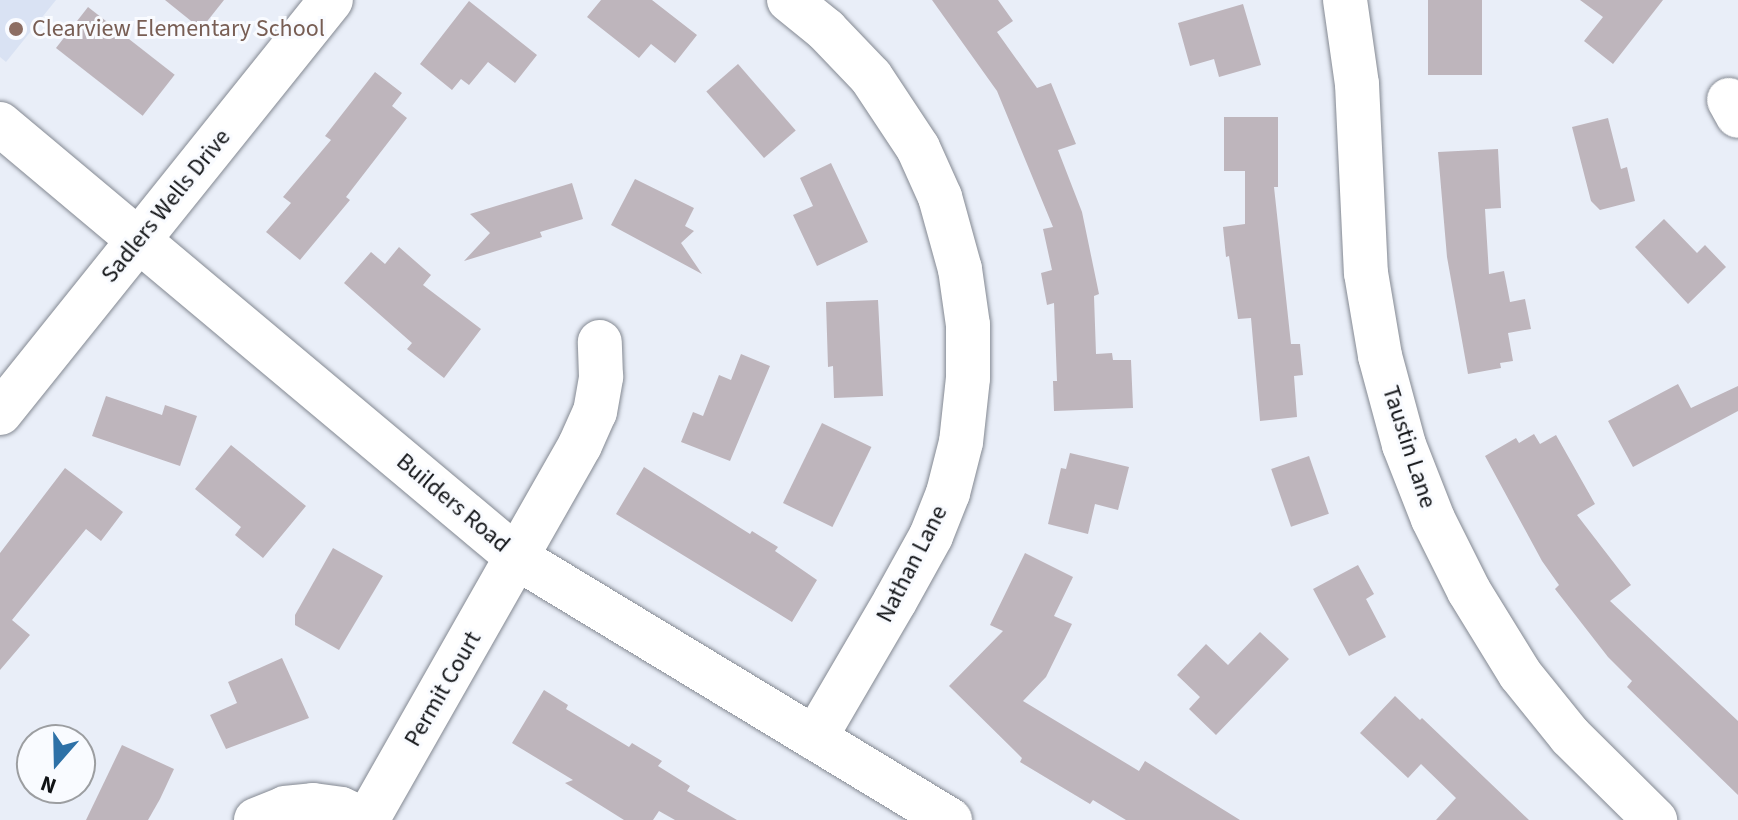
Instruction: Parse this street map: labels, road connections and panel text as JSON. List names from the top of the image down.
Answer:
{
  "streets": {
    "street": [
      "Sadlers Wells Drive",
      "Taustin Lane",
      "Builders Road",
      "Nathan Lane",
      "Permit Court"
    ]
  },
  "crossings": [
    ["Sadlers Wells Drive", "Builders Road"],
    ["Builders Road", "Nathan Lane"],
    ["Builders Road", "Permit Court"]
  ],
  "places": ["Clearview Elementary School"],
  "north": "bottom"
}
